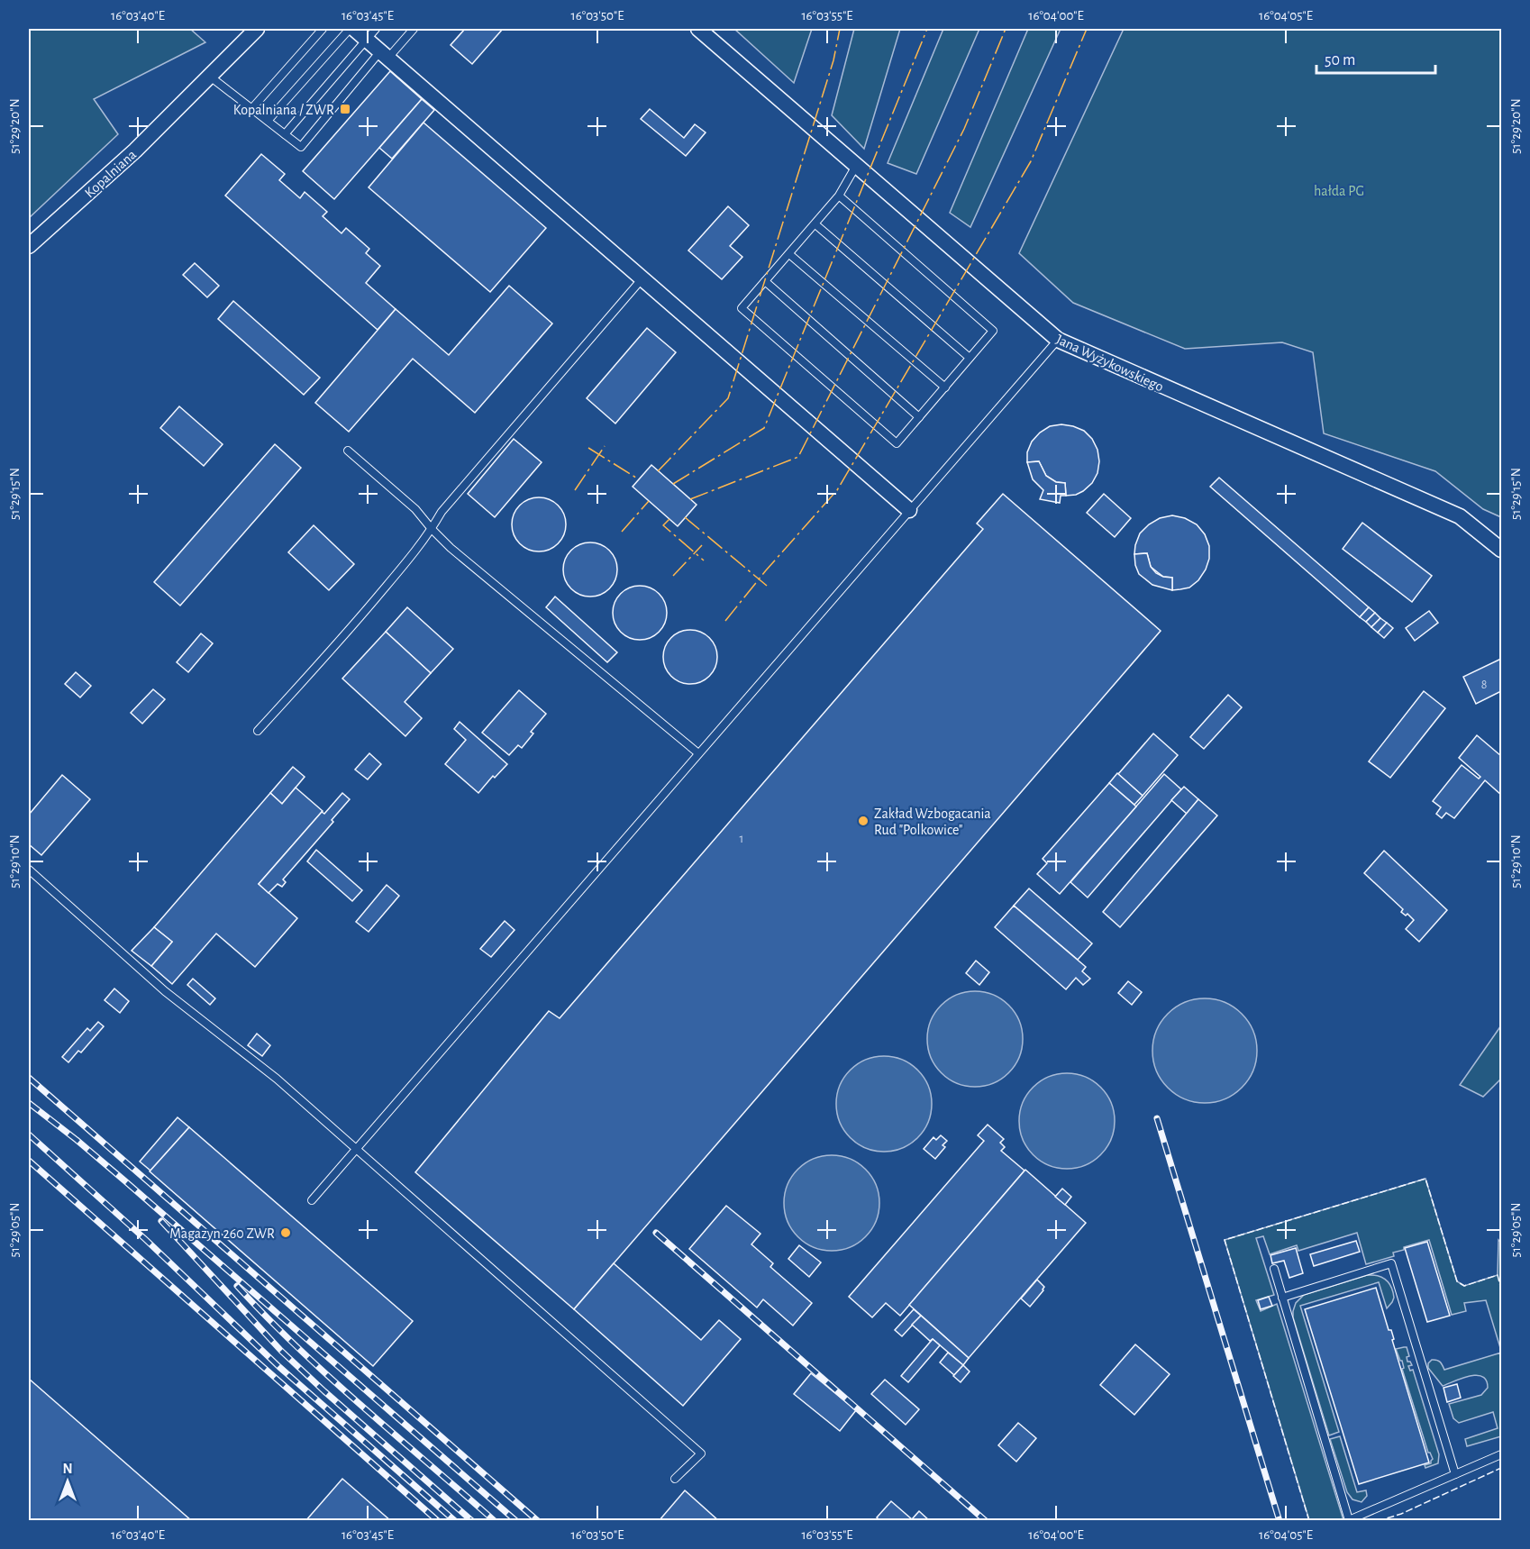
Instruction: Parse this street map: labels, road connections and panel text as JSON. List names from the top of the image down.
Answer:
{
  "streets": {
    "street": ["Kopalniana", "Jana Wyżykowskiego"]
  },
  "parks": ["hałda PG"],
  "places": {
    "transit": ["Kopalniana / ZWR"],
    "other": ["Zakład Wzbogacania Rud \"Polkowice\"", "Magazyn 260 ZWR"]
  },
  "house_numbers": ["8", "1"],
  "scale_bar": "50 m",
  "north": "top",
  "coordinates": [
    "16°03'40\"E",
    "16°03'45\"E",
    "16°03'50\"E",
    "16°03'55\"E",
    "16°04'00\"E",
    "16°04'05\"E",
    "51°29'20\"N",
    "51°29'15\"N",
    "51°29'10\"N",
    "51°29'05\"N"
  ]
}
